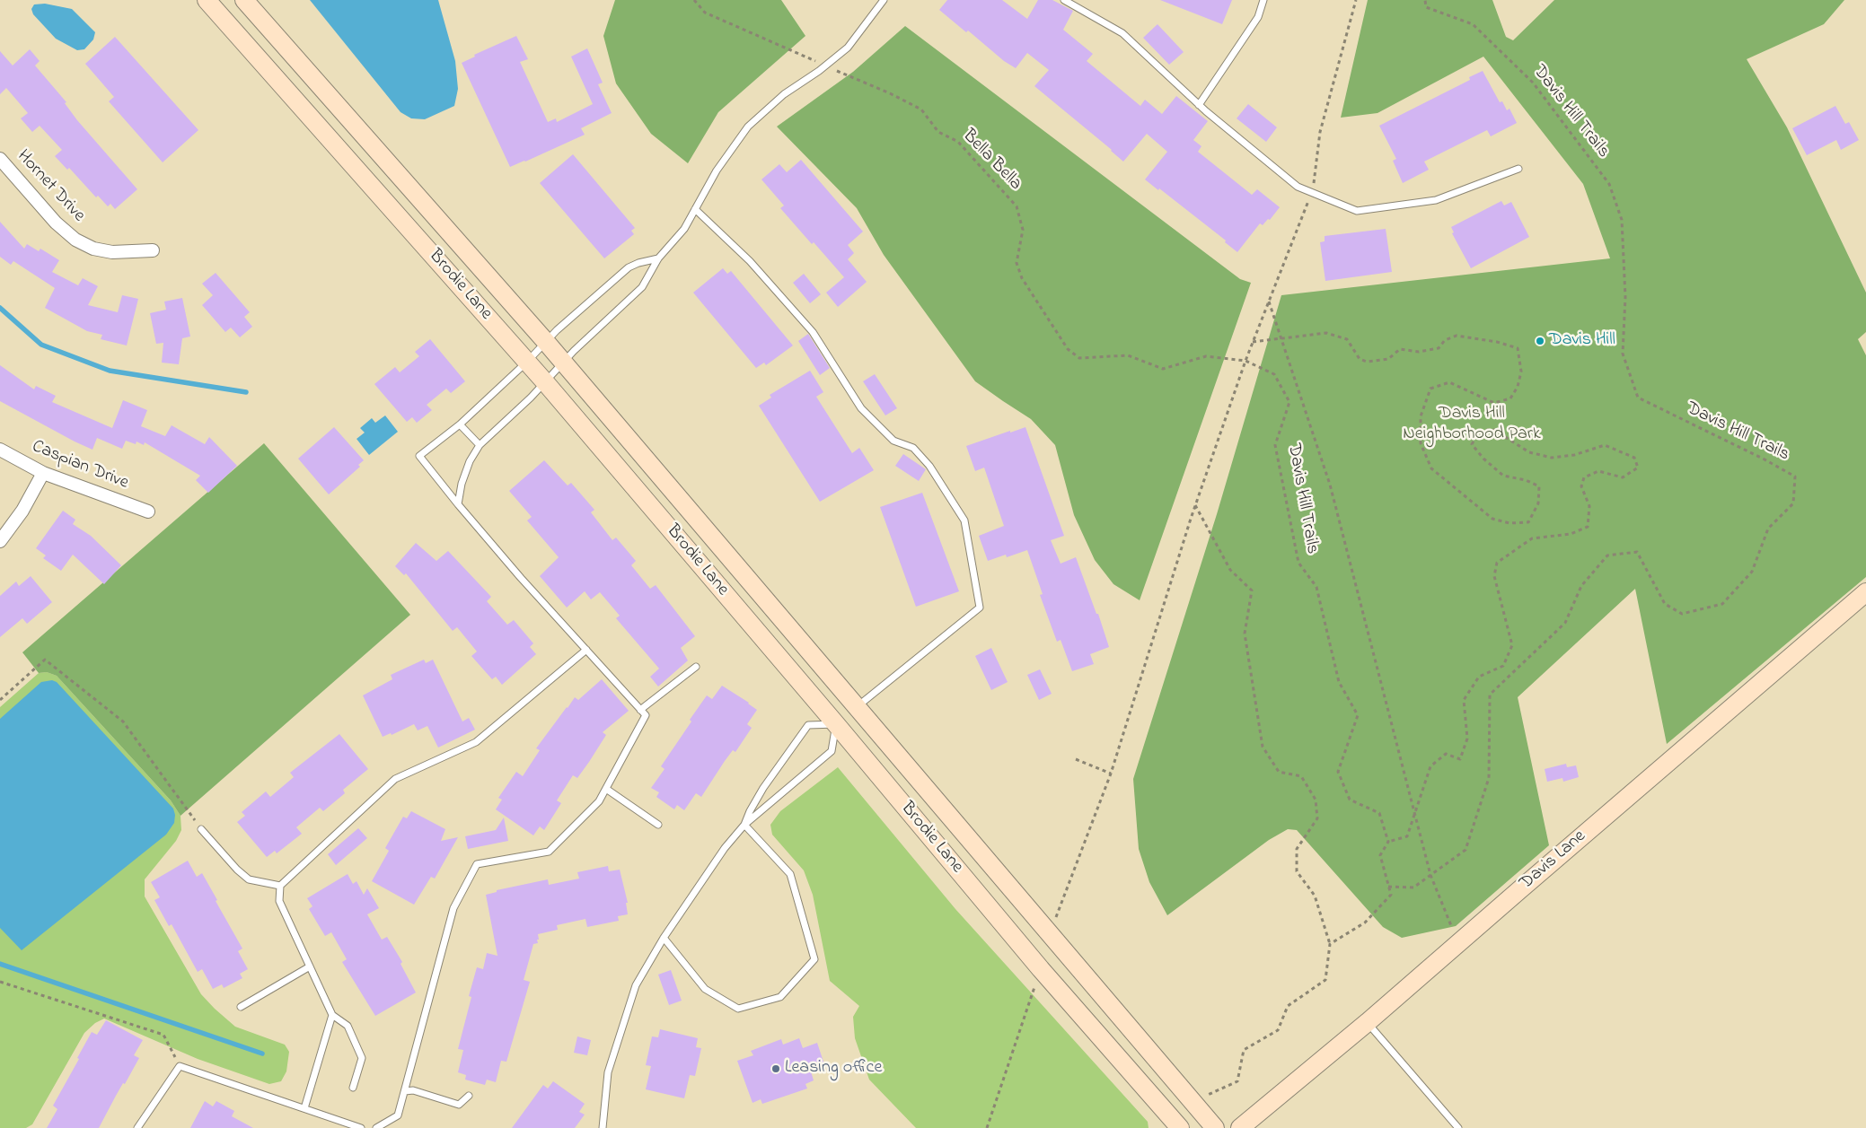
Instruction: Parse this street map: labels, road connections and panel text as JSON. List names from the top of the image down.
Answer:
{
  "streets": {
    "main road": ["Brodie Lane", "Davis Lane"],
    "street": ["Hornet Drive", "Caspian Drive"],
    "path": ["Davis Hill Trails", "Bella Bella"]
  },
  "crossings": [
    ["Davis Hill Trails", "Bella Bella"]
  ],
  "parks": ["Davis Hill Neighborhood Park"],
  "places": ["Davis Hill", "Leasing office"]
}
